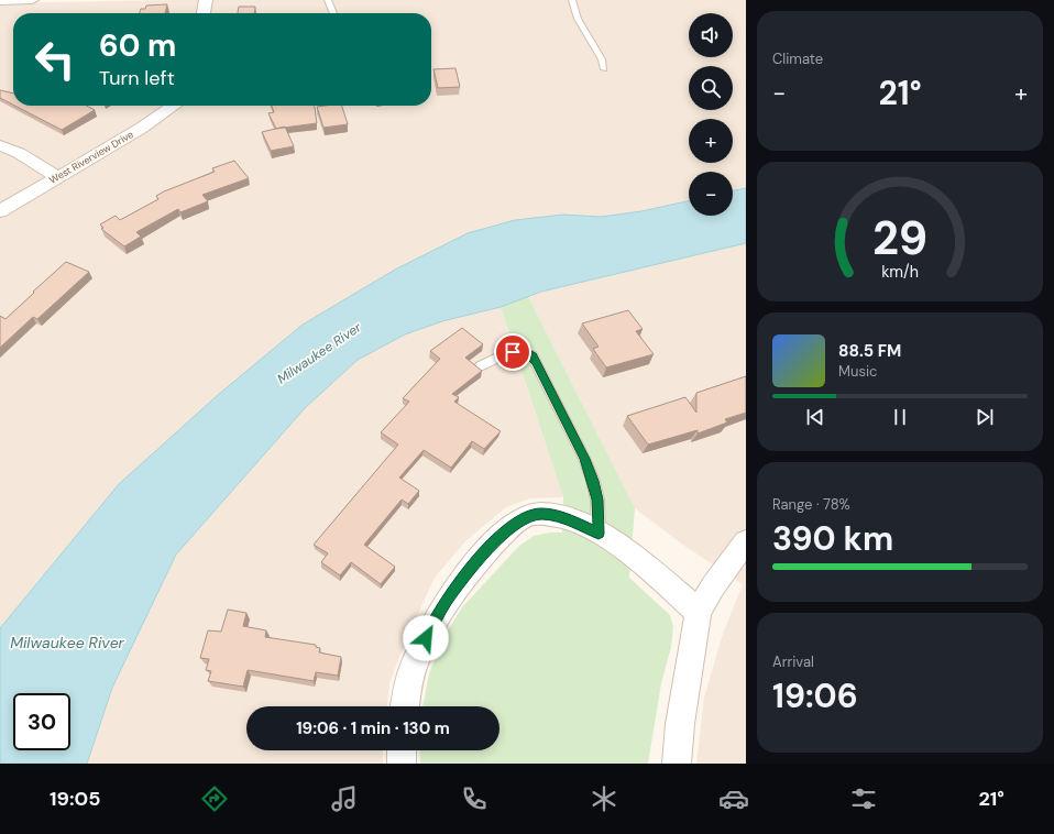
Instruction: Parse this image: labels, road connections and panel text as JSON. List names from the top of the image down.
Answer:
{
  "streets": {
    "street": ["West Riverview Drive"]
  },
  "water": ["Milwaukee River"],
  "page": {
    "tile": [
      "Climate",
      ["Range · 78%", "390 km"],
      ["Arrival", "19:06"]
    ],
    "map_buttons": ["+", "−"],
    "turn": ["60 m", "Turn left"],
    "heat": ["−", "21°", "+"],
    "song": ["88.5 FM", "Music"],
    "limit": "30",
    "trip": "19:06 · 1 min · 130 m",
    "tabs": ["19:05", "21°"],
    "gauge": ["29", "km/h"]
  }
}
